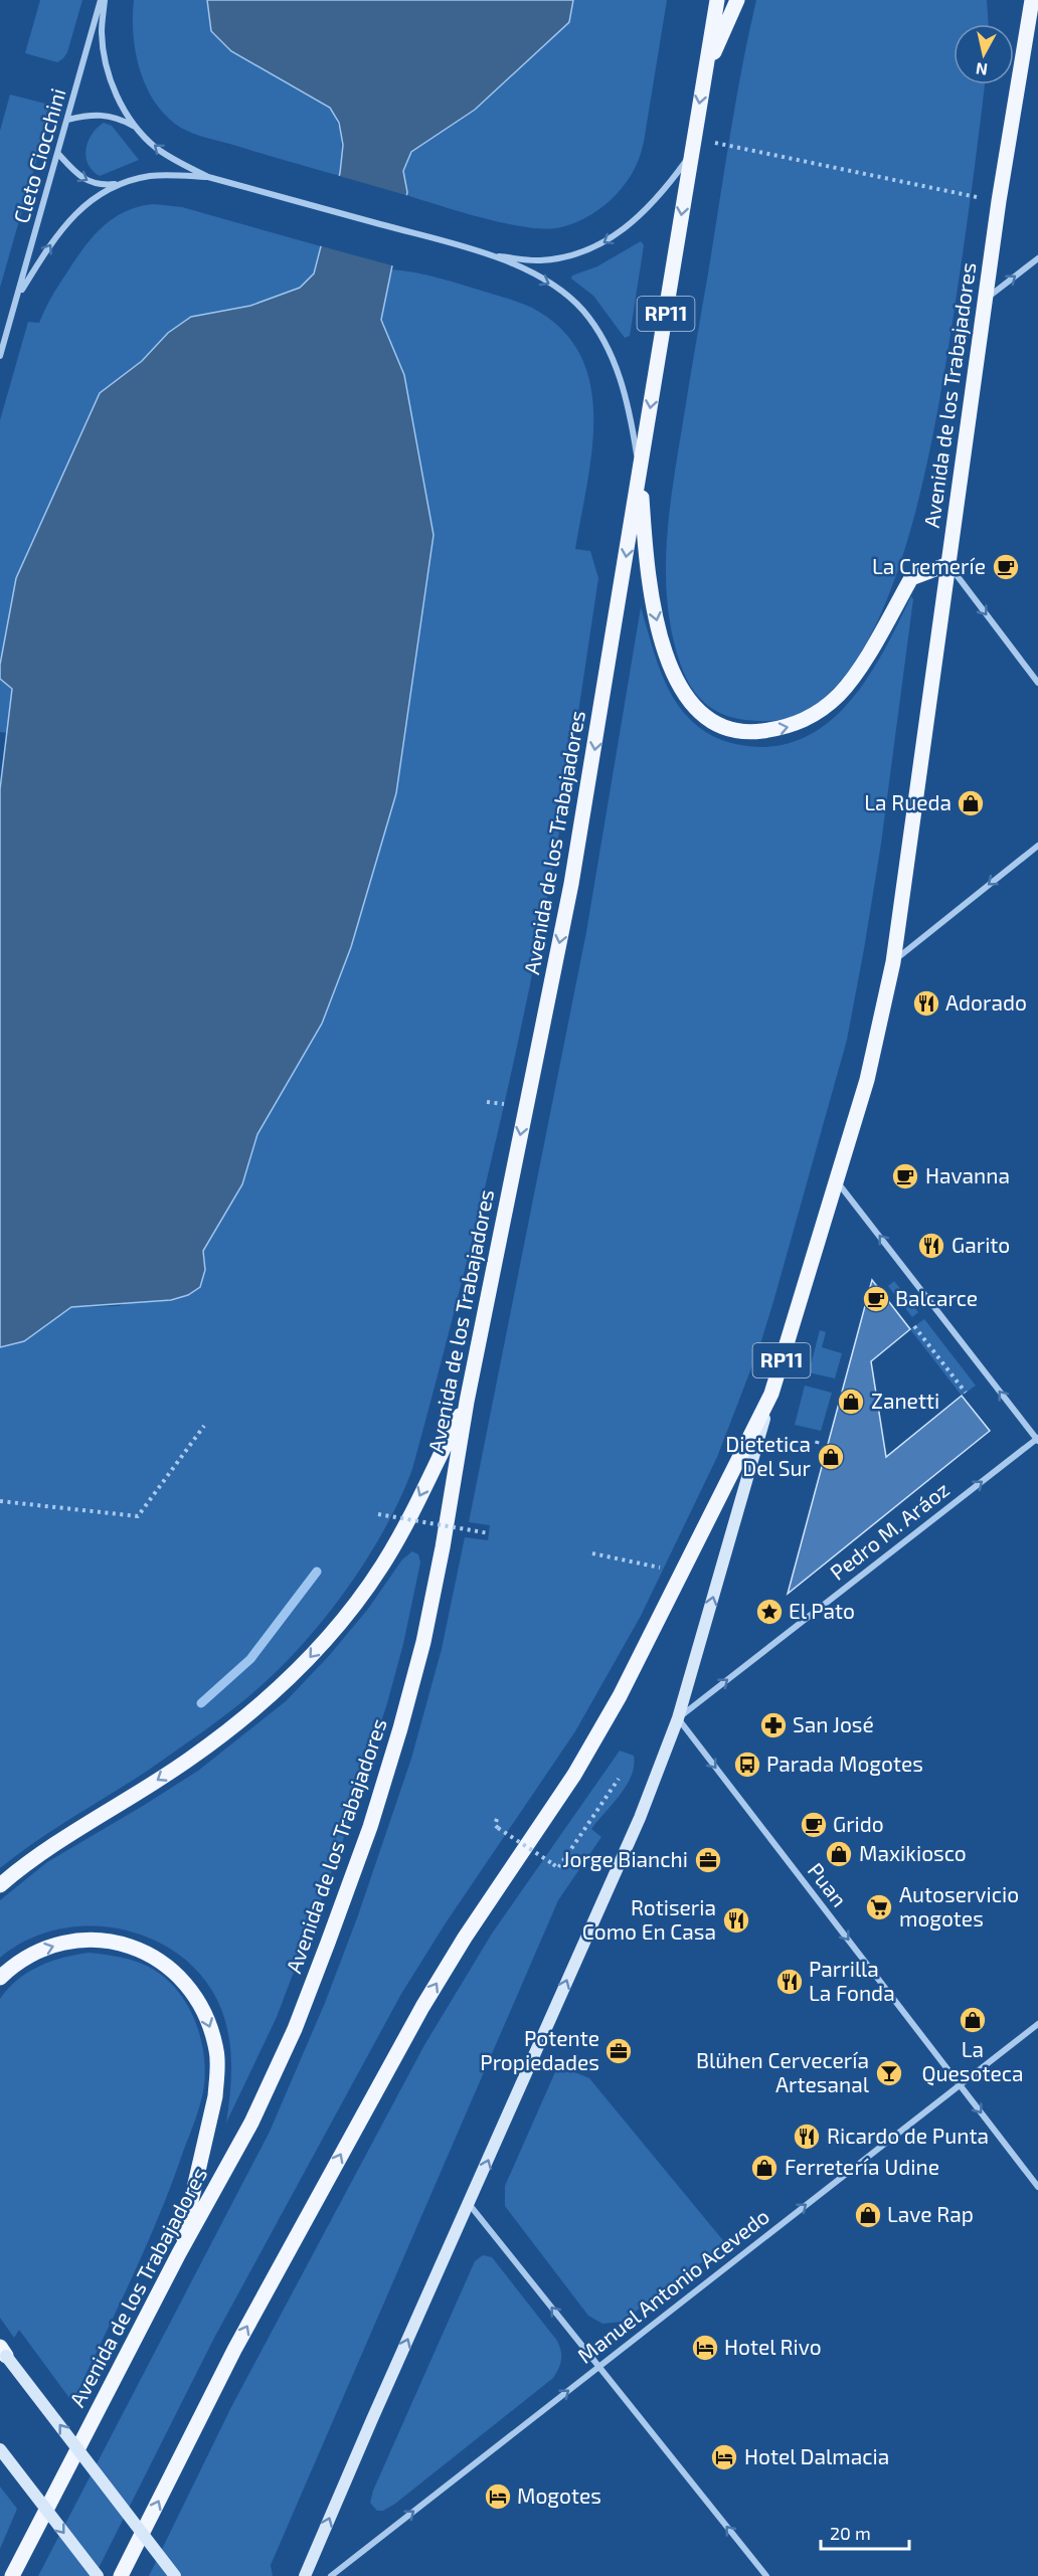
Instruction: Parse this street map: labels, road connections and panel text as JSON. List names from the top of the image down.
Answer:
{
  "streets": {
    "main road": ["RP11", "Avenida de los Trabajadores"],
    "street": [
      "Cleto Ciocchini",
      "Pedro M. Aráoz",
      "Puan",
      "Manuel Antonio Acevedo"
    ]
  },
  "crossings": [
    ["Avenida de los Trabajadores", "Pedro M. Aráoz"],
    ["Avenida de los Trabajadores", "Puan"],
    ["Pedro M. Aráoz", "Puan"],
    ["Puan", "Manuel Antonio Acevedo"]
  ],
  "one_way": ["Pedro M. Aráoz", "Puan", "Manuel Antonio Acevedo"],
  "places": {
    "cafe": [
      "La Cremeríe",
      "Havanna",
      "Balcarce",
      "Grido"
    ],
    "shop": [
      "La Rueda",
      "Zanetti",
      "Dietetica Del Sur",
      "Maxikiosco",
      "La Quesoteca",
      "Ferretería Udine",
      "Lave Rap"
    ],
    "restaurant": [
      "Adorado",
      "Garito",
      "Rotiseria Como En Casa",
      "Parrilla La Fonda",
      "Ricardo de Punta"
    ],
    "place": ["El Pato"],
    "pharmacy": ["San José"],
    "bus stop": ["Parada Mogotes"],
    "office": ["Jorge Bianchi", "Potente Propiedades"],
    "supermarket": ["Autoservicio mogotes"],
    "bar": ["Blühen Cervecería Artesanal"],
    "hotel": ["Hotel Rivo", "Hotel Dalmacia", "Mogotes"]
  },
  "scale_bar": "20 m",
  "north": "bottom"
}
